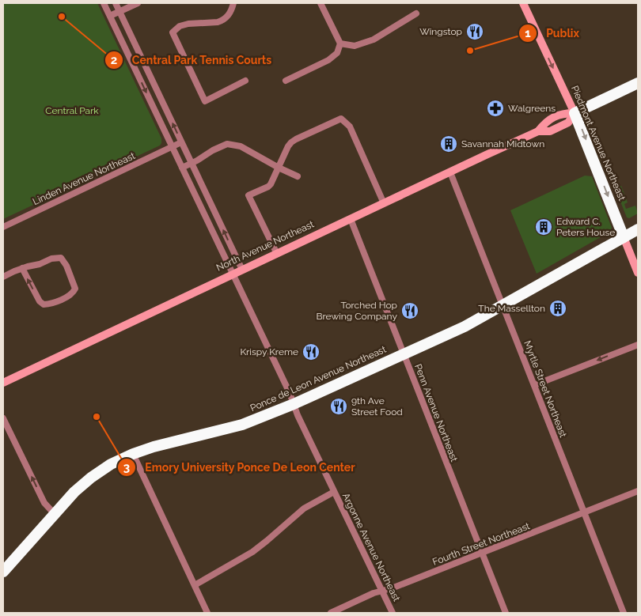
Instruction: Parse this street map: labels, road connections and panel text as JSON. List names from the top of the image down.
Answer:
{
  "streets": {
    "highway": ["Piedmont Avenue Northeast", "North Avenue Northeast", "Ponce de Leon Avenue Northeast"],
    "street": [
      "Linden Avenue Northeast",
      "Myrtle Street Northeast",
      "Penn Avenue Northeast",
      "Fourth Street Northeast",
      "Argonne Avenue Northeast"
    ]
  },
  "crossings": [
    ["Piedmont Avenue Northeast", "North Avenue Northeast"],
    ["Piedmont Avenue Northeast", "Ponce de Leon Avenue Northeast"],
    ["Linden Avenue Northeast", "Argonne Avenue Northeast"],
    ["North Avenue Northeast", "Myrtle Street Northeast"],
    ["North Avenue Northeast", "Penn Avenue Northeast"],
    ["North Avenue Northeast", "Argonne Avenue Northeast"],
    ["Ponce de Leon Avenue Northeast", "Myrtle Street Northeast"],
    ["Ponce de Leon Avenue Northeast", "Penn Avenue Northeast"],
    ["Ponce de Leon Avenue Northeast", "Argonne Avenue Northeast"],
    ["Myrtle Street Northeast", "Fourth Street Northeast"],
    ["Penn Avenue Northeast", "Fourth Street Northeast"],
    ["Fourth Street Northeast", "Argonne Avenue Northeast"]
  ],
  "one_way": ["Piedmont Avenue Northeast"],
  "parks": ["Central Park"],
  "places": {
    "other": ["Central Park Tennis Courts", "Publix", "Emory University Ponce De Leon Center"],
    "restaurant": [
      "Wingstop",
      "Torched Hop Brewing Company",
      "Krispy Kreme",
      "9th Ave Street Food"
    ],
    "pharmacy": ["Walgreens"],
    "building": ["Savannah Midtown", "Edward C. Peters House", "The Massellton"]
  }
}
